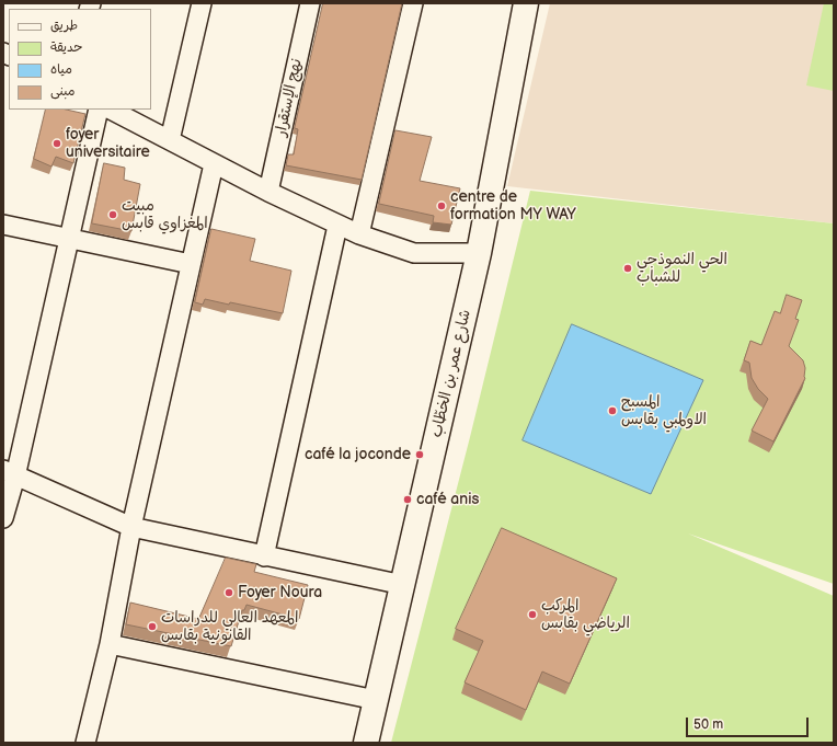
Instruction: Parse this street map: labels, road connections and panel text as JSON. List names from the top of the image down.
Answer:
{
  "streets": {
    "street": ["نهج الإستقرار", "شارع عمر بن الخطّاب"]
  },
  "places": [
    "foyer universitaire",
    "centre de formation MY WAY",
    "مبيت المغزاوي قابس",
    "الحي النموذجي للشباب",
    "المسبح الاولمبي بقابس",
    "café la joconde",
    "café anis",
    "Foyer Noura",
    "المركب الرياضي بقابس",
    "المعهد العالي للدراسات القانونية بقابس"
  ],
  "legend": [
    "طريق",
    "حديقة",
    "مياه",
    "مبنى"
  ],
  "scale_bar": "50 m"
}
